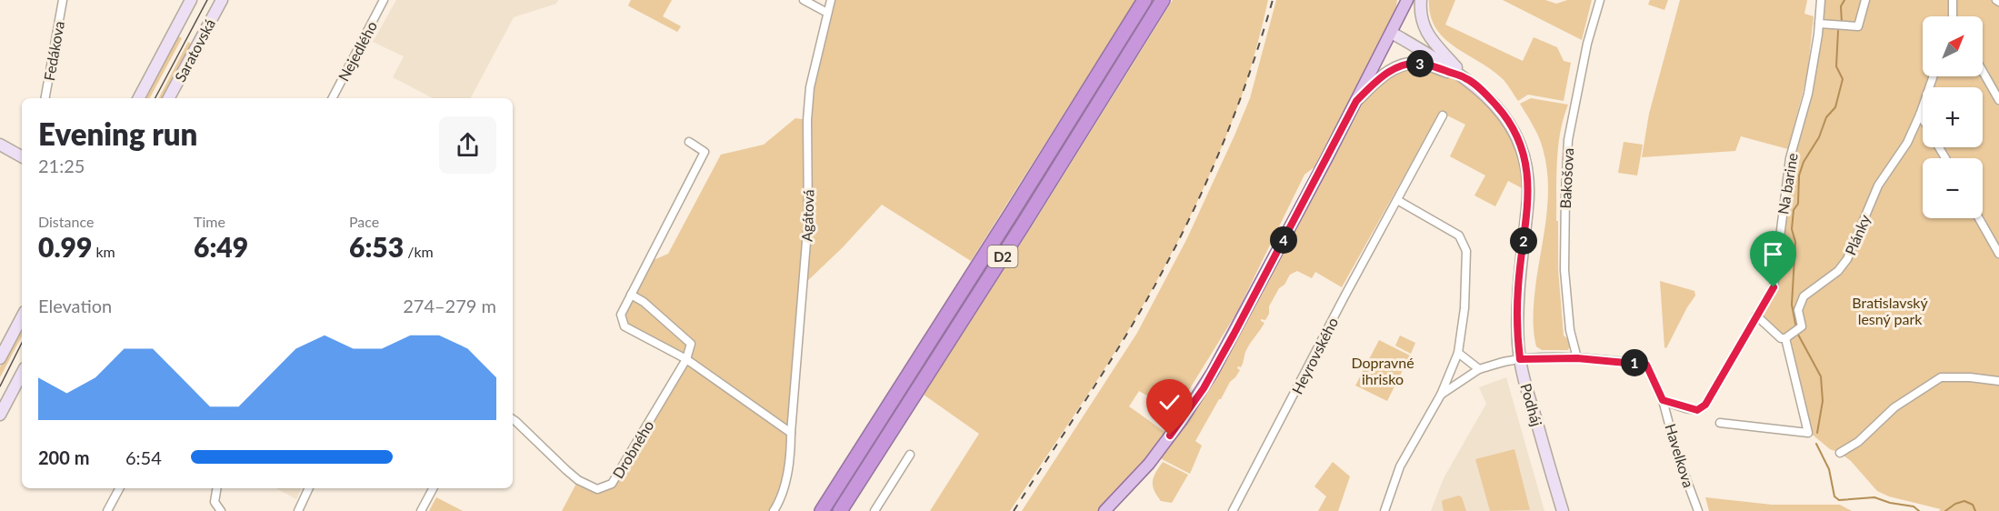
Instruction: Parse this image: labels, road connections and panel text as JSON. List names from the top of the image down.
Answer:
{
  "streets": {
    "highway": ["D2"],
    "street": [
      "Saratovská",
      "Fedákova",
      "Nejedlého",
      "Bakošova",
      "Na barine",
      "Agátová",
      "Plánky",
      "Heyrovského",
      "Podháj",
      "Drobného",
      "Havelkova"
    ]
  },
  "crossings": [
    ["Bakošova", "Havelkova"],
    ["Na barine", "Havelkova"]
  ],
  "parks": ["Bratislavský lesný park", "Dopravné ihrisko"],
  "north": "top right",
  "page": {
    "map_buttons": ["+", "−"],
    "pins": [
      "3",
      "4",
      "2",
      "1"
    ],
    "heading": ["Evening run", "21:25"],
    "stats": [
      ["Distance", "0.99 km"],
      ["Time", "6:49"],
      ["Pace", "6:53 /km"]
    ],
    "chart": ["Elevation", "274–279 m"],
    "list": [
      {
        "name": "200 m",
        "note": "6:54"
      }
    ]
  }
}
